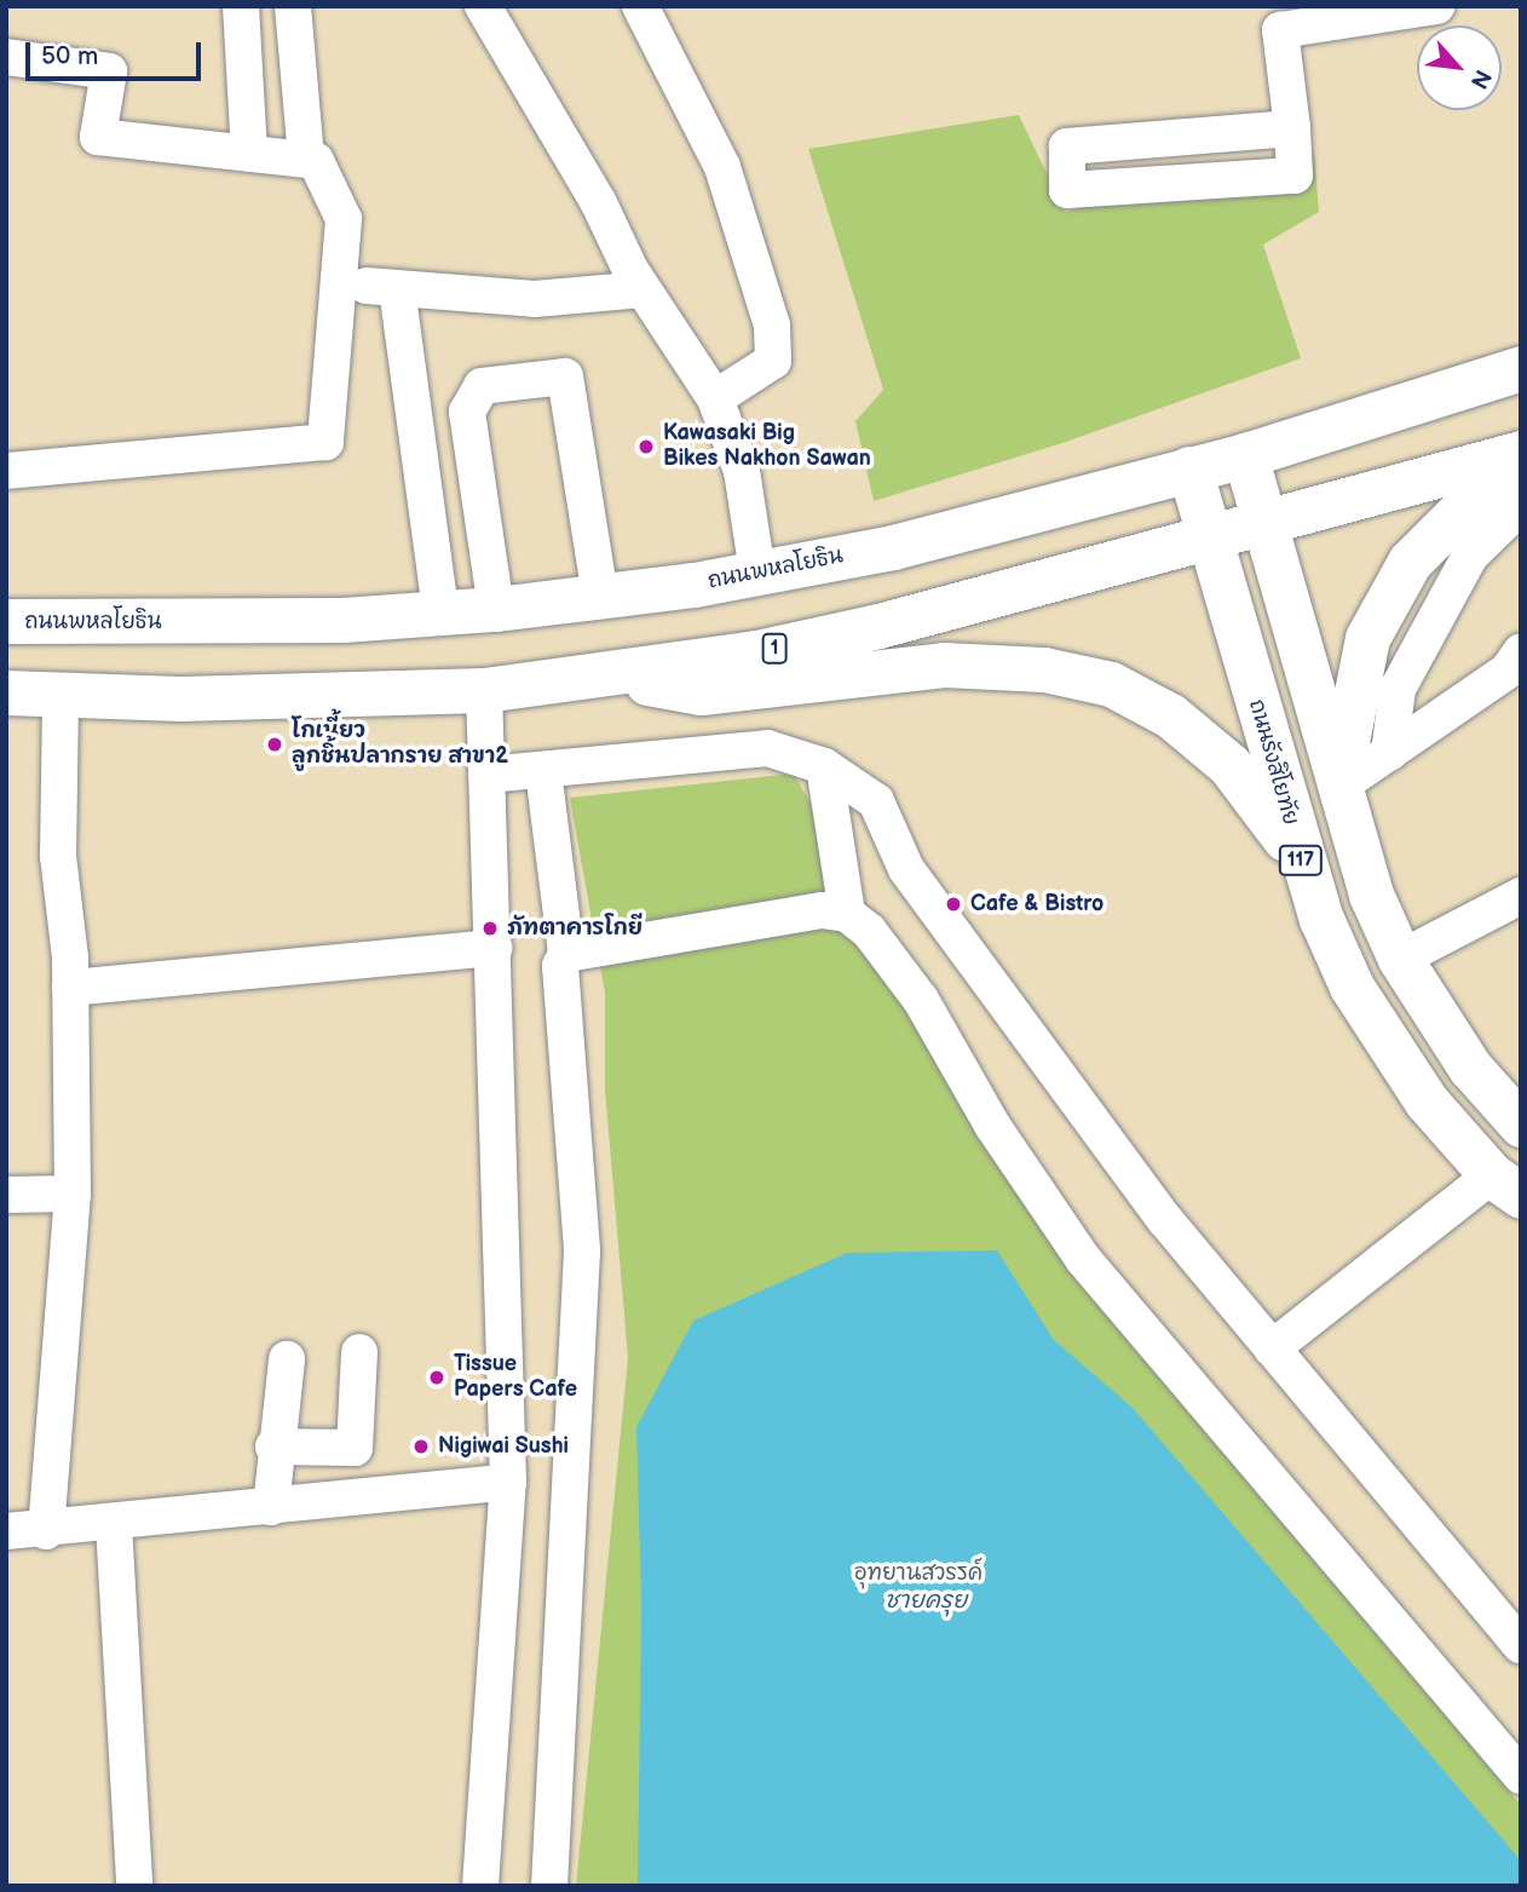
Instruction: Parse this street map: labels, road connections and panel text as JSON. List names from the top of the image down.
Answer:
{
  "streets": {
    "main road": [
      "ถนนพหลโยธิน",
      "1",
      "ถนนรังสิโยทัย",
      "117"
    ]
  },
  "crossings": [
    ["ถนนพหลโยธิน", "ถนนรังสิโยทัย"],
    ["ถนนพหลโยธิน", "117"],
    ["1", "ถนนรังสิโยทัย"],
    ["1", "117"]
  ],
  "water": ["ชายครุย"],
  "parks": ["อุทยานสวรรค์"],
  "places": [
    "Kawasaki Big Bikes Nakhon Sawan",
    "โกเนี้ยว ลูกชิ้นปลากราย สาขา2",
    "Cafe & Bistro",
    "ภัทตาคารโกยี",
    "Tissue Papers Cafe",
    "Nigiwai Sushi"
  ],
  "scale_bar": "50 m",
  "north": "bottom right"
}
